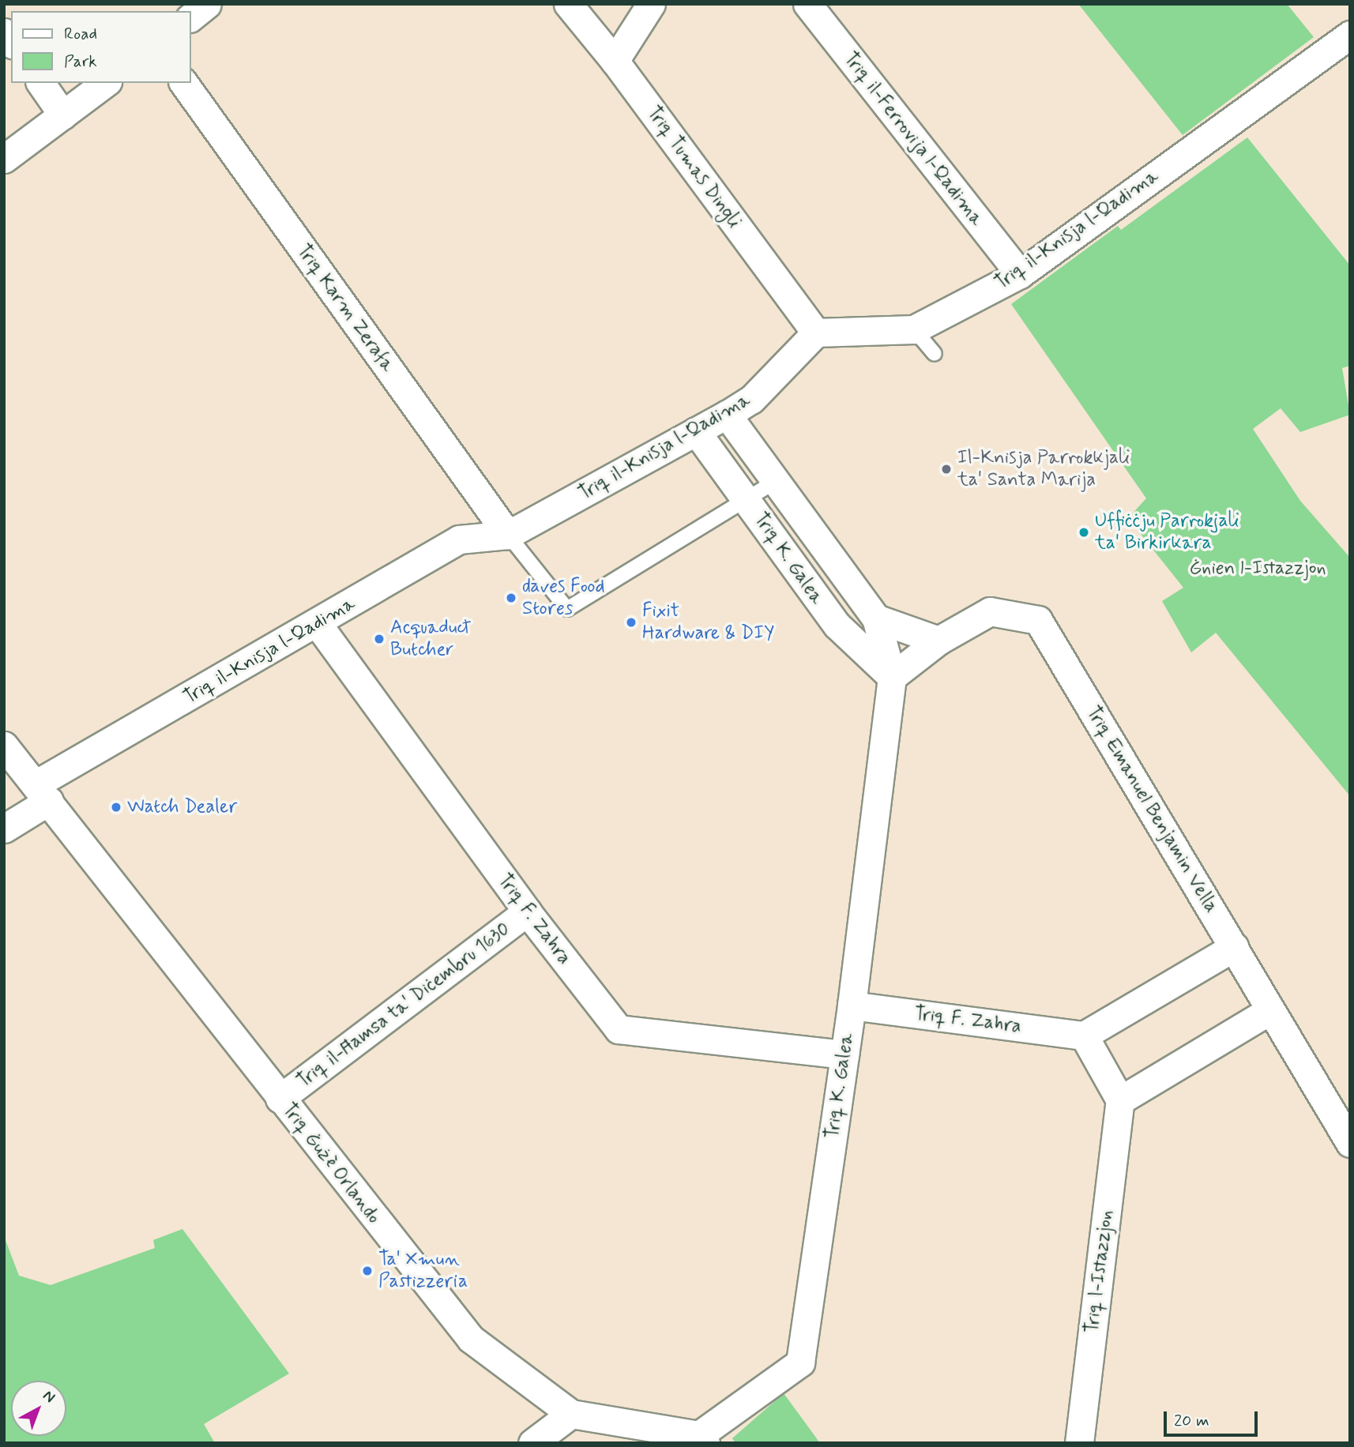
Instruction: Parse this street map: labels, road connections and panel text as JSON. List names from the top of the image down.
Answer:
{
  "streets": {
    "street": [
      "Triq il-Ferrovija l-Qadima",
      "Triq Tumas Dingli",
      "Triq il-Knisja l-Qadima",
      "Triq Karm Zerafa",
      "Triq K. Galea",
      "Triq Emanuel Benjamin Vella",
      "Triq F. Zahra",
      "Triq il-Ħamsa ta' Diċembru 1630",
      "Triq Ġużè Orlando",
      "Triq l-Istazzjon"
    ]
  },
  "crossings": [
    ["Triq il-Ferrovija l-Qadima", "Triq il-Knisja l-Qadima"],
    ["Triq Tumas Dingli", "Triq il-Knisja l-Qadima"],
    ["Triq il-Knisja l-Qadima", "Triq Karm Zerafa"],
    ["Triq il-Knisja l-Qadima", "Triq K. Galea"],
    ["Triq il-Knisja l-Qadima", "Triq F. Zahra"],
    ["Triq il-Knisja l-Qadima", "Triq Ġużè Orlando"],
    ["Triq K. Galea", "Triq Emanuel Benjamin Vella"],
    ["Triq K. Galea", "Triq F. Zahra"],
    ["Triq K. Galea", "Triq Ġużè Orlando"],
    ["Triq F. Zahra", "Triq il-Ħamsa ta' Diċembru 1630"],
    ["Triq il-Ħamsa ta' Diċembru 1630", "Triq Ġużè Orlando"]
  ],
  "parks": ["Ġnien l-Istazzjon"],
  "places": [
    "Il-Knisja Parrokkjali ta' Santa Marija",
    "Uffiċċju Parrokjali ta' Birkirkara",
    "daves Food Stores",
    "Fixit Hardware & DIY",
    "Acquaduct Butcher",
    "Watch Dealer",
    "Ta' Xmun Pastizzeria"
  ],
  "legend": ["Road", "Park"],
  "scale_bar": "20 m",
  "north": "top right"
}
